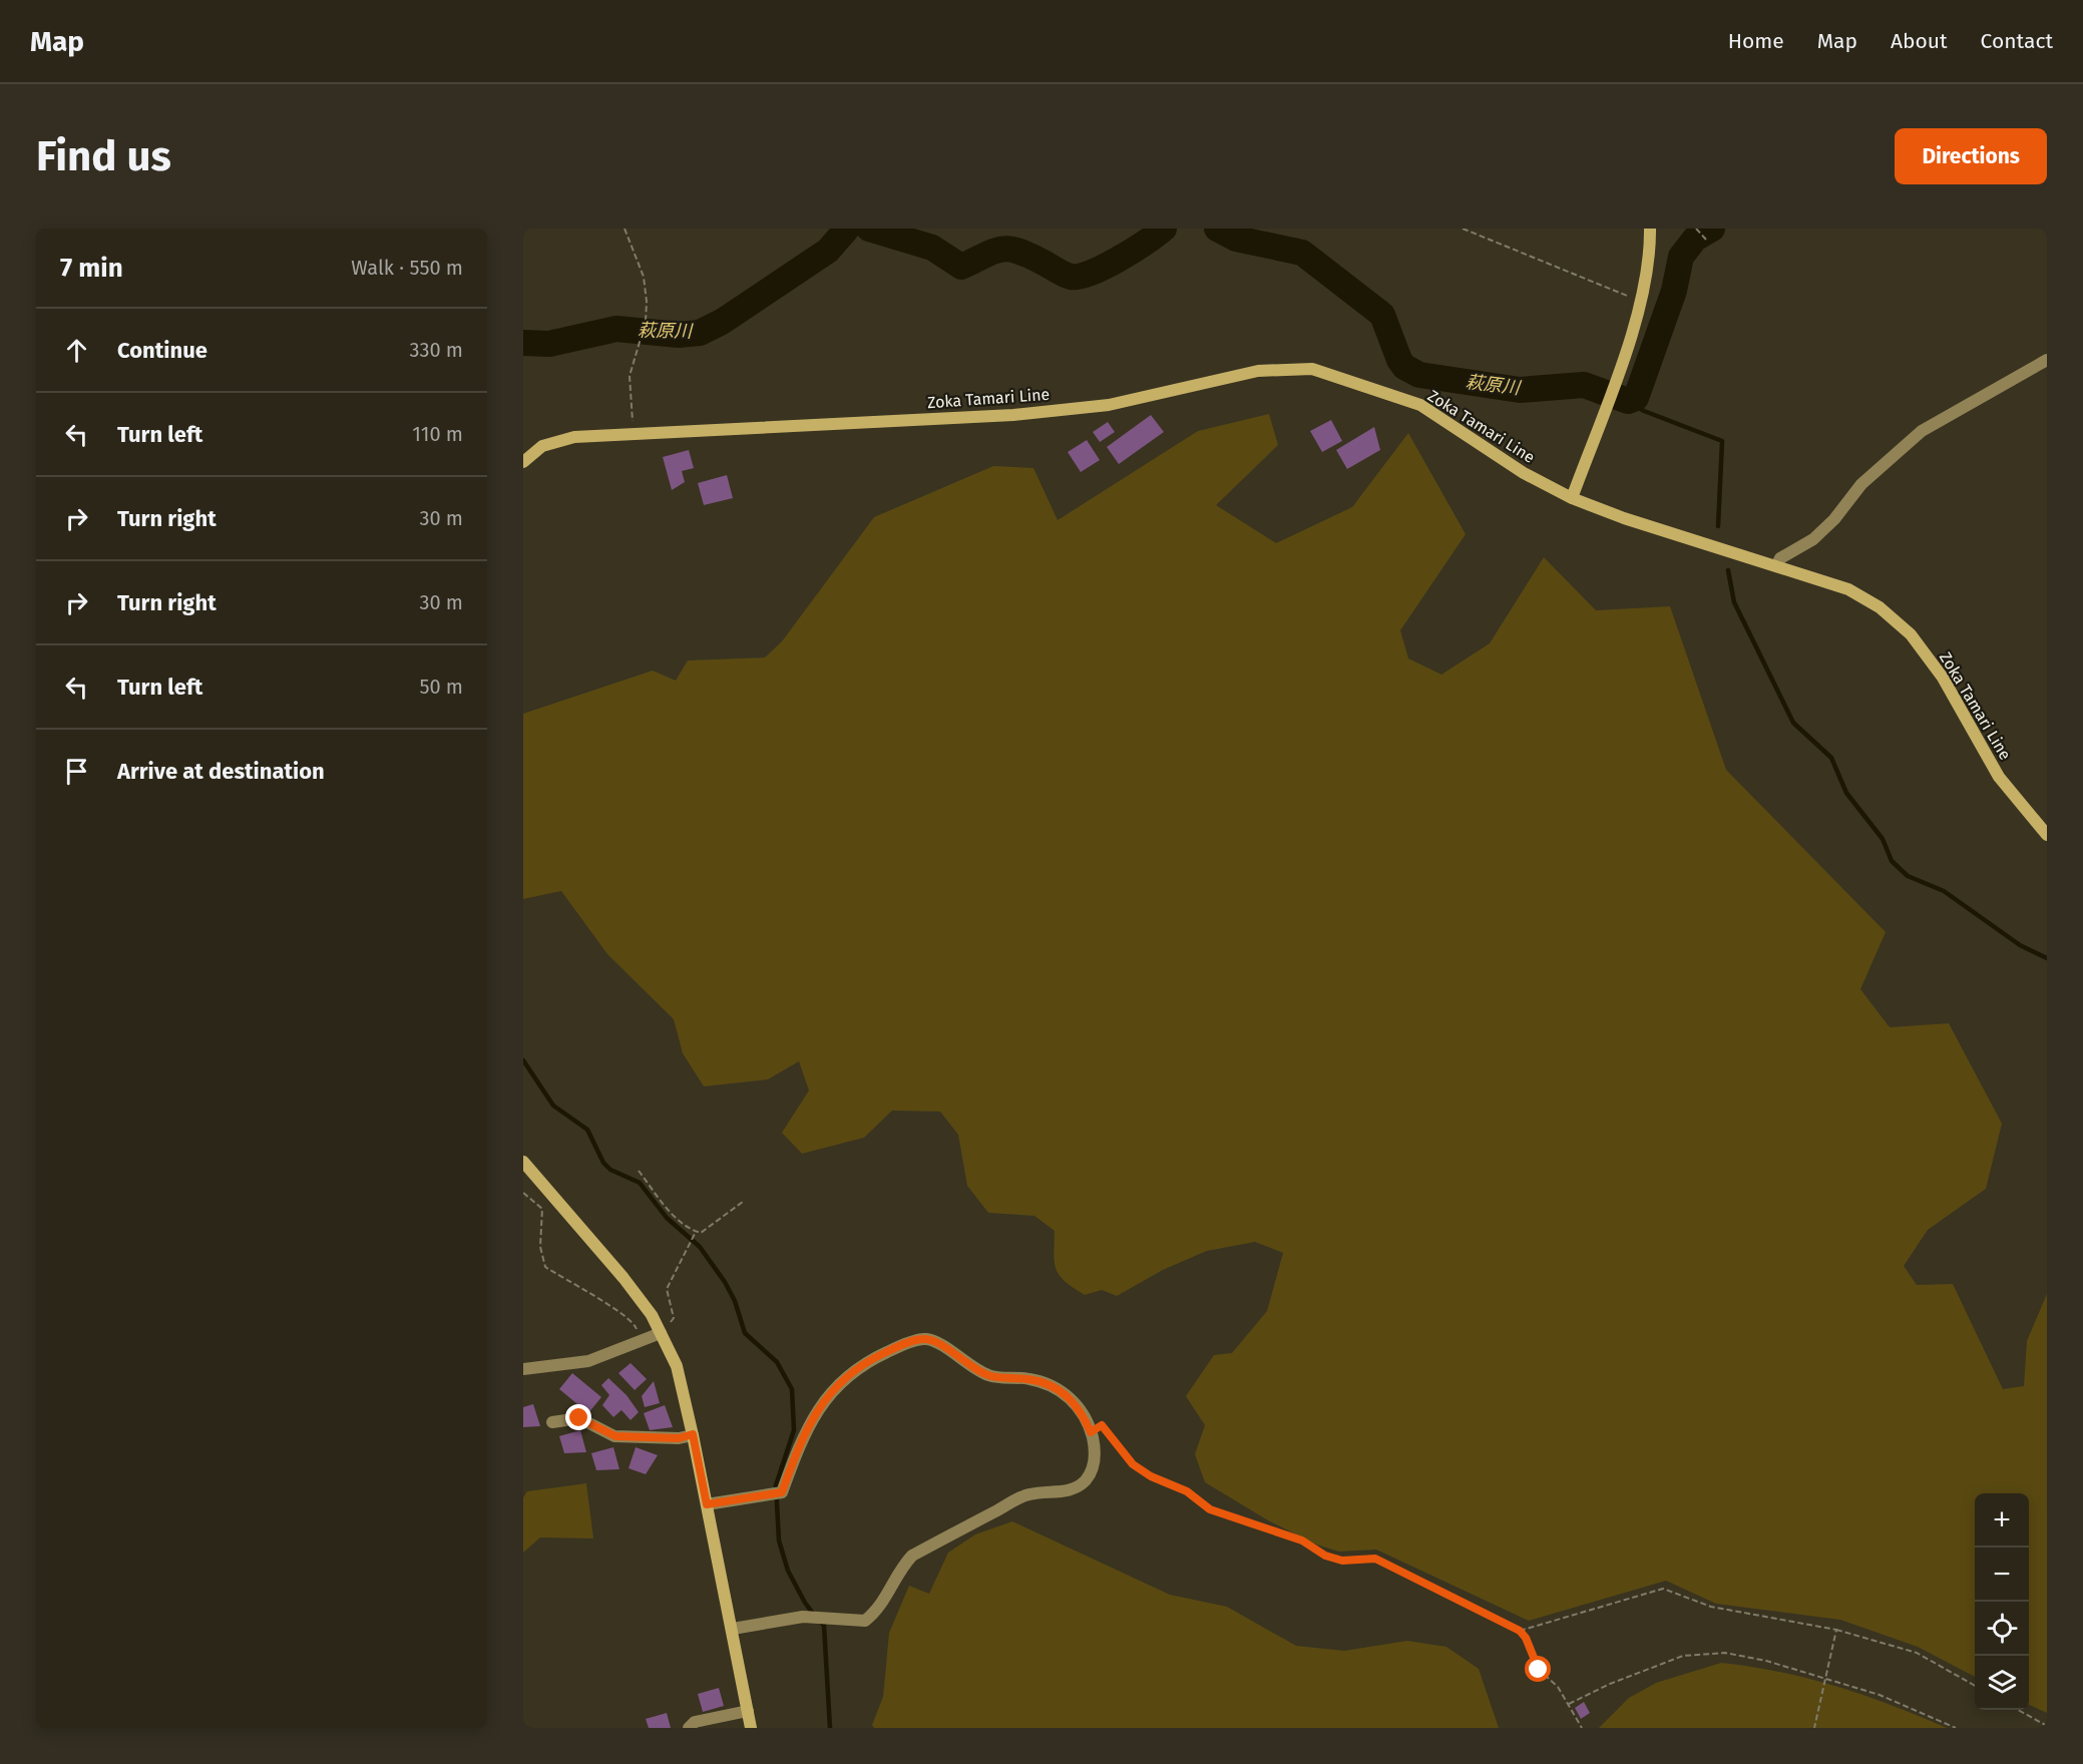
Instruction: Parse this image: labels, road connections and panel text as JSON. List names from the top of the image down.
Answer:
{
  "streets": {
    "main road": ["Zoka Tamari Line"]
  },
  "water": ["萩原川"],
  "page": {
    "header": "Map",
    "nav": [
      "Home",
      "Map",
      "About",
      "Contact"
    ],
    "buttons": "Directions",
    "title": "Find us",
    "heading": ["7 min", "Walk · 550 m"],
    "list": [
      ["Continue", "330 m"],
      ["Turn left", "110 m"],
      ["Turn right", "30 m"],
      ["Turn right", "30 m"],
      ["Turn left", "50 m"],
      "Arrive at destination"
    ],
    "map_buttons": ["+", "−"]
  }
}
